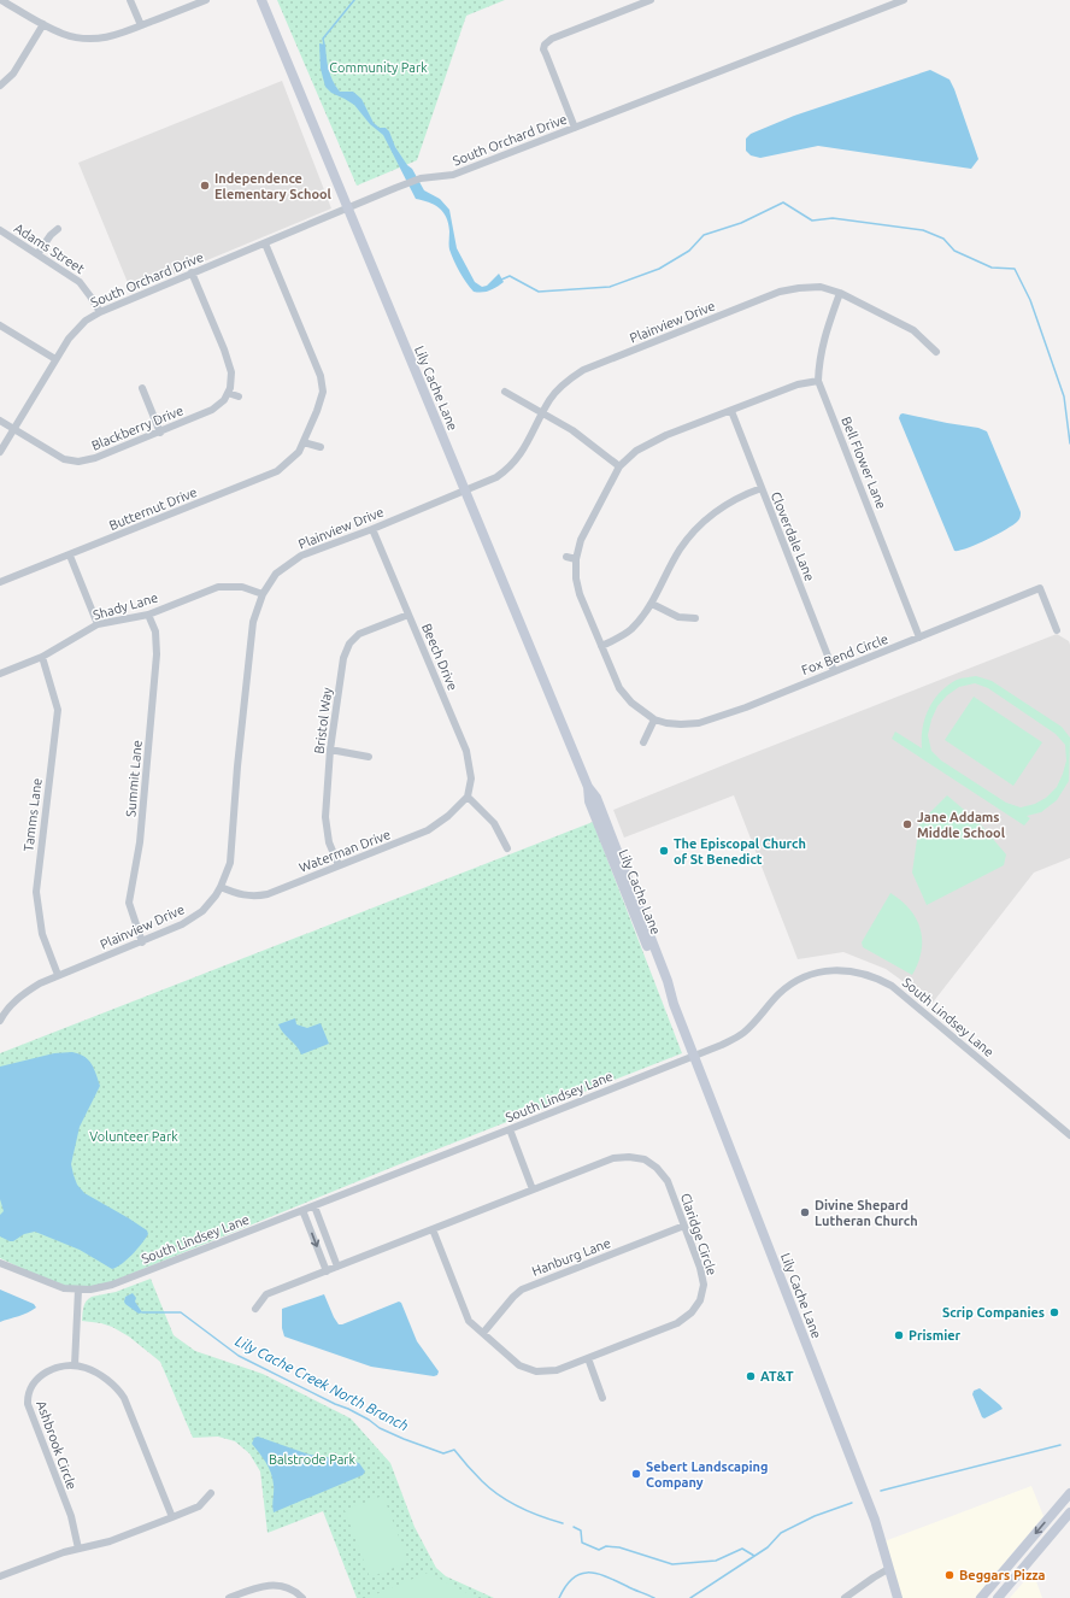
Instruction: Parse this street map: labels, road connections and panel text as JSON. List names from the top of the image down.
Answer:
{
  "streets": {
    "street": [
      "South Orchard Drive",
      "Adams Street",
      "Plainview Drive",
      "Lily Cache Lane",
      "Blackberry Drive",
      "Bell Flower Lane",
      "Butternut Drive",
      "Cloverdale Lane",
      "Shady Lane",
      "Fox Bend Circle",
      "Beech Drive",
      "Bristol Way",
      "Summit Lane",
      "Tamms Lane",
      "Waterman Drive",
      "South Lindsey Lane",
      "Claridge Circle",
      "Hanburg Lane",
      "Ashbrook Circle"
    ]
  },
  "crossings": [
    ["South Orchard Drive", "Adams Street"],
    ["South Orchard Drive", "Lily Cache Lane"],
    ["South Orchard Drive", "Blackberry Drive"],
    ["South Orchard Drive", "Butternut Drive"],
    ["Plainview Drive", "Lily Cache Lane"],
    ["Plainview Drive", "Bell Flower Lane"],
    ["Plainview Drive", "Shady Lane"],
    ["Plainview Drive", "Beech Drive"],
    ["Plainview Drive", "Summit Lane"],
    ["Plainview Drive", "Tamms Lane"],
    ["Plainview Drive", "Waterman Drive"],
    ["Lily Cache Lane", "South Lindsey Lane"],
    ["Bell Flower Lane", "Fox Bend Circle"],
    ["Cloverdale Lane", "Fox Bend Circle"],
    ["Shady Lane", "Summit Lane"],
    ["Shady Lane", "Tamms Lane"],
    ["Beech Drive", "Bristol Way"],
    ["Beech Drive", "Waterman Drive"],
    ["Bristol Way", "Waterman Drive"],
    ["Claridge Circle", "Hanburg Lane"]
  ],
  "water": ["Lily Cache Creek North Branch"],
  "parks": ["Community Park", "Volunteer Park", "Balstrode Park"],
  "places": [
    "Independence Elementary School",
    "Jane Addams Middle School",
    "The Episcopal Church of St Benedict",
    "Divine Shepard Lutheran Church",
    "Scrip Companies",
    "Prismier",
    "AT&T",
    "Sebert Landscaping Company",
    "Beggars Pizza"
  ]
}
